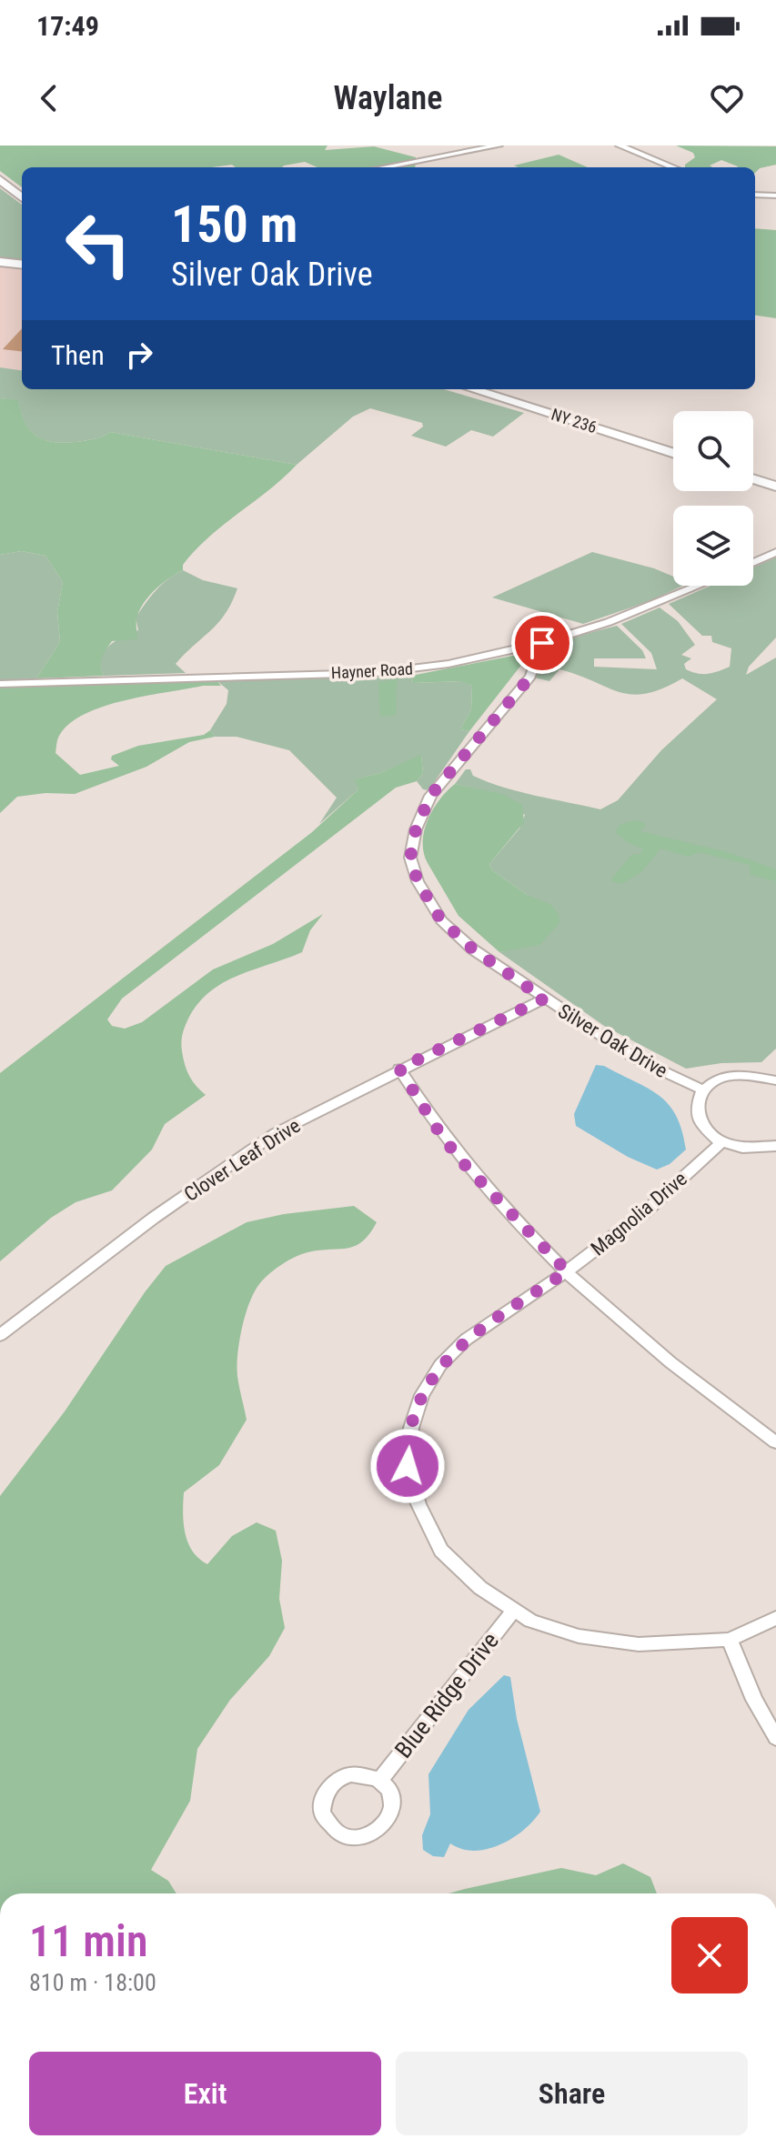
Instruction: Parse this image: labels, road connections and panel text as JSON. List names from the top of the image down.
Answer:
{
  "streets": {
    "main road": ["NY 236"],
    "street": [
      "Hayner Road",
      "Silver Oak Drive",
      "Clover Leaf Drive",
      "Magnolia Drive",
      "Blue Ridge Drive"
    ]
  },
  "crossings": [
    ["Hayner Road", "Silver Oak Drive"],
    ["Silver Oak Drive", "Clover Leaf Drive"],
    ["Magnolia Drive", "Blue Ridge Drive"]
  ],
  "page": {
    "status": "17:49",
    "header": "Waylane",
    "turn": ["150 m", "Silver Oak Drive"],
    "then": "Then",
    "heading": ["11 min", "810 m · 18:00"],
    "buttons": ["Exit", "Share"]
  }
}
